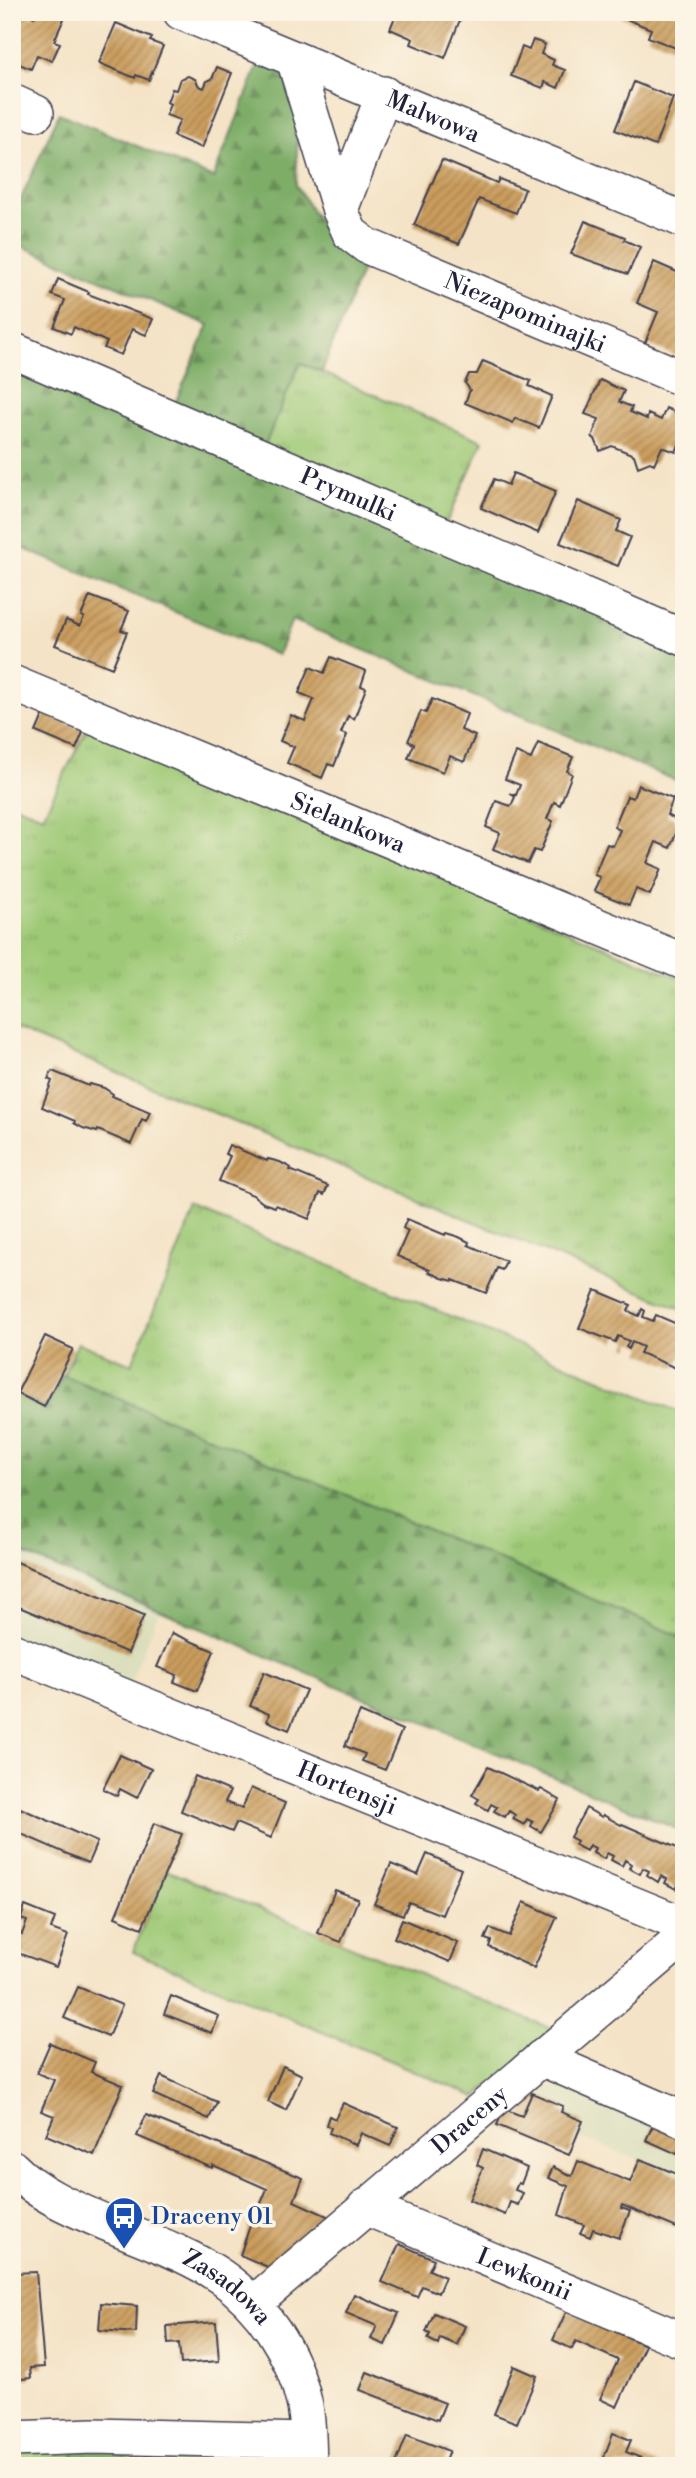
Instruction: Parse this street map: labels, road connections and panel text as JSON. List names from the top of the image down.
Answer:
{
  "streets": {
    "street": [
      "Malwowa",
      "Niezapominajki",
      "Prymulki",
      "Sielankowa",
      "Hortensji",
      "Draceny",
      "Lewkonii",
      "Zasadowa"
    ]
  },
  "crossings": [
    ["Draceny", "Lewkonii"],
    ["Draceny", "Zasadowa"]
  ],
  "places": {
    "bus stop": ["Draceny 01"]
  }
}
